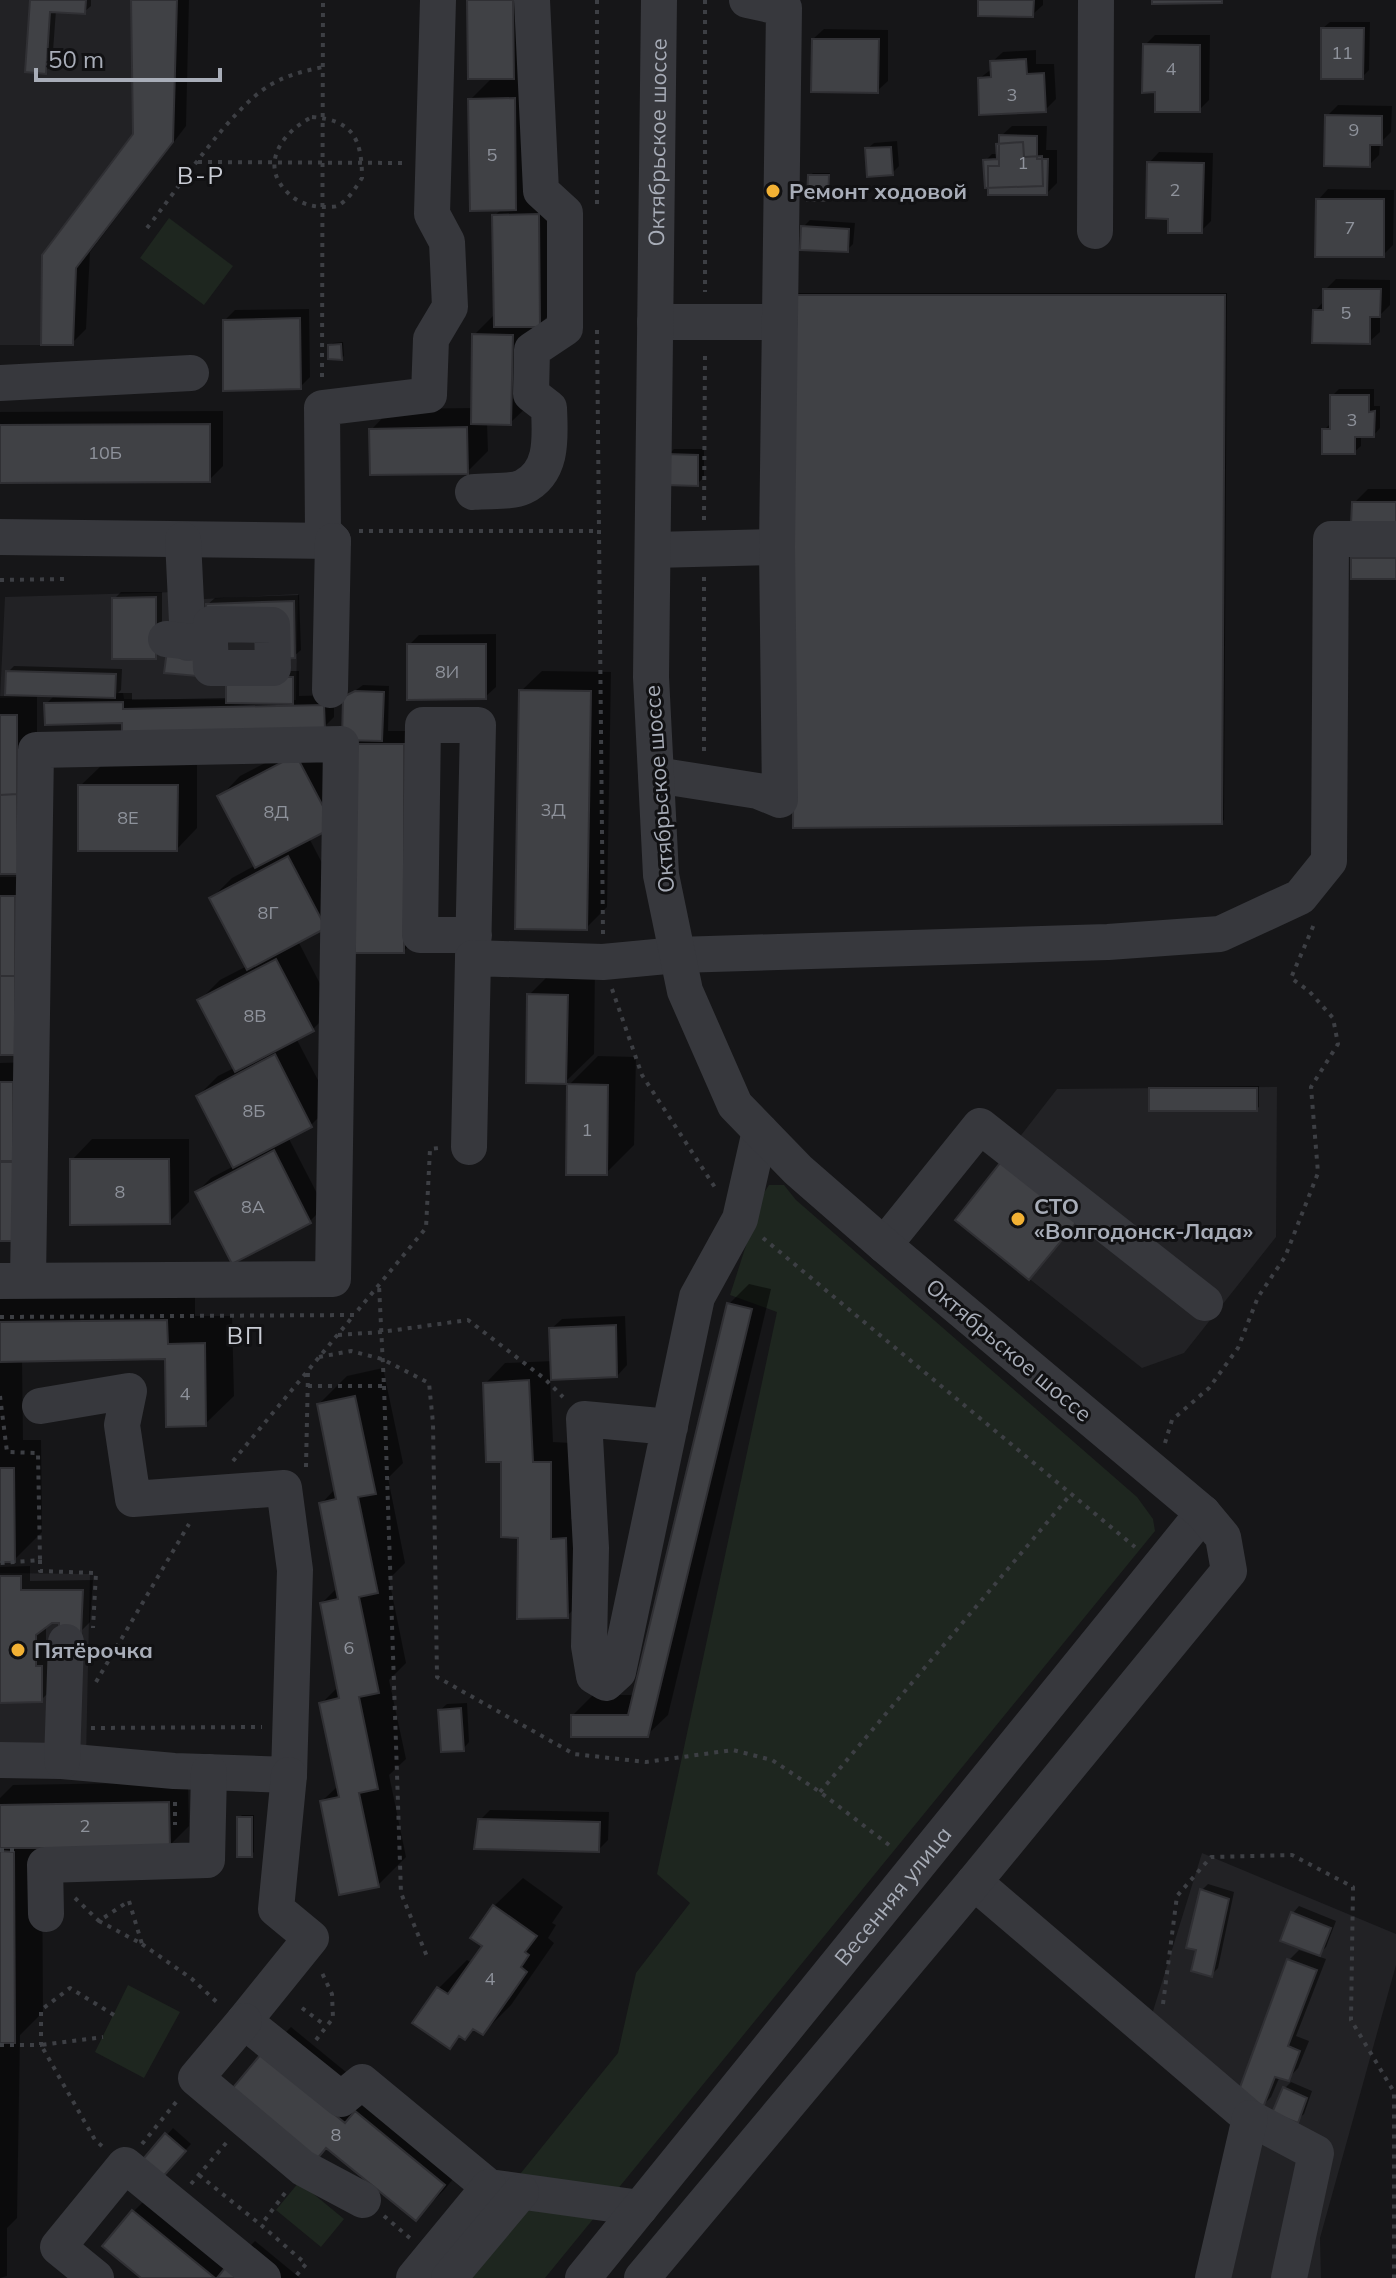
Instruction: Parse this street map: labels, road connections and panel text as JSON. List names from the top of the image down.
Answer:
{
  "streets": {
    "street": ["Октябрьское шоссе", "Весенняя улица"]
  },
  "crossings": [
    ["Октябрьское шоссе", "Весенняя улица"]
  ],
  "districts": ["В-Р", "ВП"],
  "places": ["Ремонт ходовой", "СТО «Волгодонск-Лада»", "Пятёрочка"],
  "house_numbers": [
    "11",
    "4",
    "3",
    "9",
    "5",
    "1",
    "2",
    "7",
    "5",
    "3",
    "10Б",
    "8И",
    "3Д",
    "8Д",
    "8Е",
    "8Г",
    "8В",
    "8Б",
    "1",
    "8",
    "8А",
    "4",
    "6",
    "2",
    "4",
    "8"
  ],
  "scale_bar": "50 m"
}
